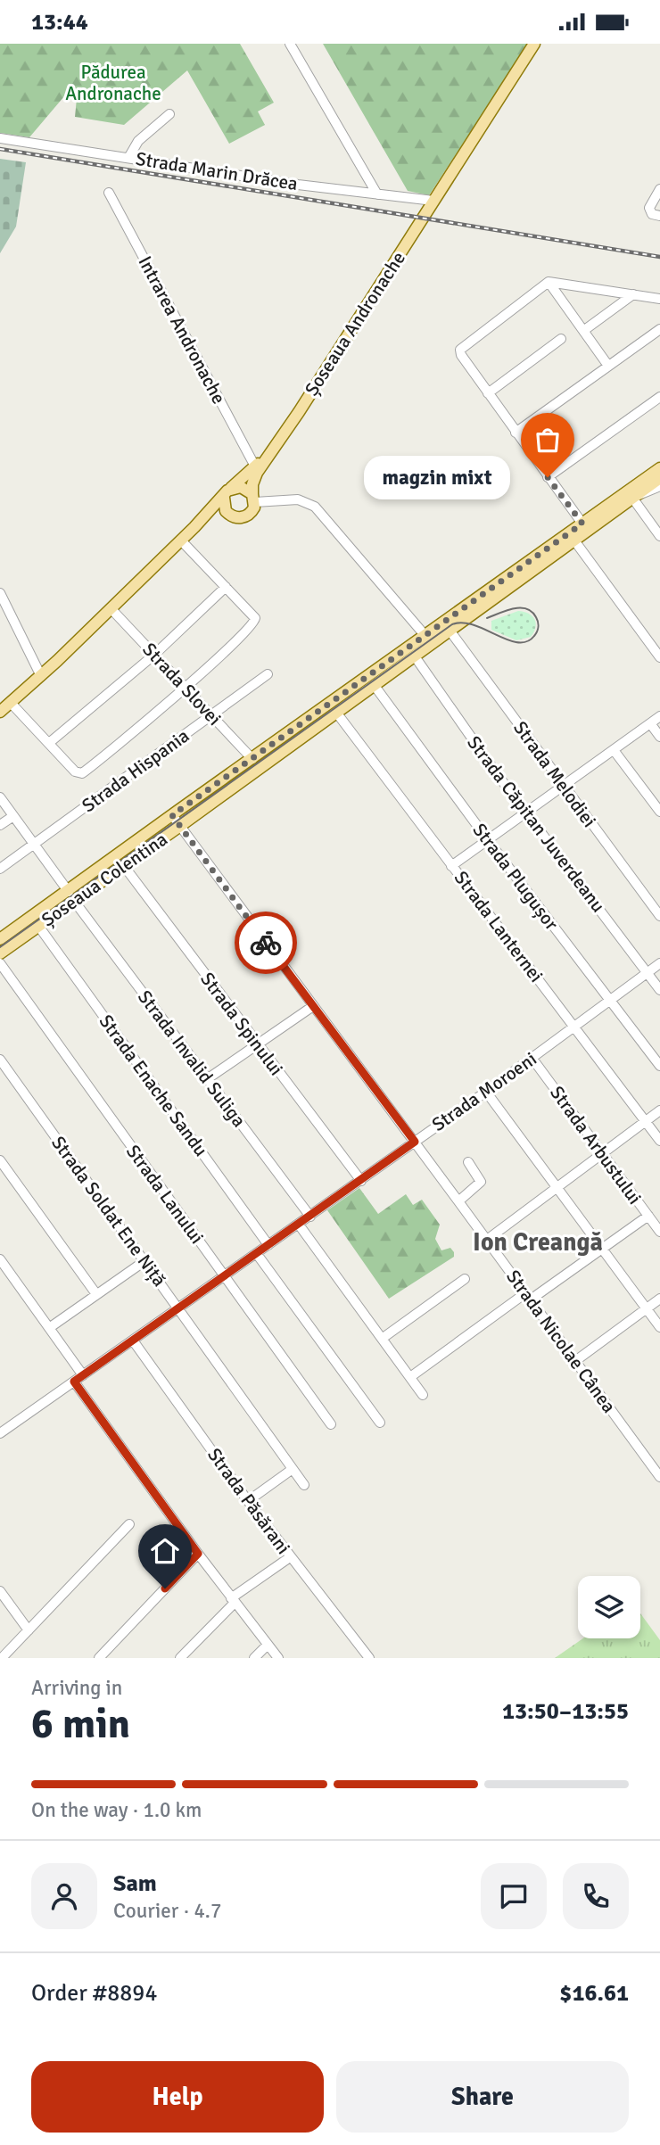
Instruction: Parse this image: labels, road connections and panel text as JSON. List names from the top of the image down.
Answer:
{
  "streets": {
    "main road": ["Șoseaua Andronache", "Șoseaua Colentina"],
    "street": [
      "Strada Marin Drăcea",
      "Intrarea Andronache",
      "Strada Slovei",
      "Strada Hispania",
      "Strada Melodiei",
      "Strada Căpitan Juverdeanu",
      "Strada Plugușor",
      "Strada Lanternei",
      "Strada Spinului",
      "Strada Invalid Suliga",
      "Strada Enache Sandu",
      "Strada Moroeni",
      "Strada Arbustului",
      "Strada Lanului",
      "Strada Soldat Ene Niță",
      "Strada Nicolae Cânea",
      "Strada Păsărani"
    ]
  },
  "crossings": [
    ["Strada Marin Drăcea", "Șoseaua Andronache"],
    ["Șoseaua Andronache", "Intrarea Andronache"],
    ["Șoseaua Andronache", "Strada Slovei"],
    ["Strada Slovei", "Strada Hispania"],
    ["Strada Slovei", "Șoseaua Colentina"],
    ["Strada Hispania", "Strada Invalid Suliga"],
    ["Strada Melodiei", "Șoseaua Colentina"],
    ["Strada Căpitan Juverdeanu", "Șoseaua Colentina"],
    ["Strada Căpitan Juverdeanu", "Strada Moroeni"],
    ["Strada Plugușor", "Șoseaua Colentina"],
    ["Strada Plugușor", "Strada Moroeni"],
    ["Șoseaua Colentina", "Strada Lanternei"],
    ["Șoseaua Colentina", "Strada Spinului"],
    ["Șoseaua Colentina", "Strada Invalid Suliga"],
    ["Șoseaua Colentina", "Strada Enache Sandu"],
    ["Șoseaua Colentina", "Strada Nicolae Cânea"],
    ["Strada Lanternei", "Strada Moroeni"],
    ["Strada Spinului", "Strada Moroeni"],
    ["Strada Invalid Suliga", "Strada Moroeni"],
    ["Strada Enache Sandu", "Strada Moroeni"],
    ["Strada Moroeni", "Strada Arbustului"],
    ["Strada Moroeni", "Strada Lanului"],
    ["Strada Moroeni", "Strada Soldat Ene Niță"],
    ["Strada Moroeni", "Strada Nicolae Cânea"],
    ["Strada Moroeni", "Strada Păsărani"]
  ],
  "districts": ["Ion Creangă"],
  "parks": ["Pădurea Andronache"],
  "places": ["magzin mixt"],
  "page": {
    "status": "13:44",
    "bubble": "magzin mixt",
    "heading": ["6 min", "Arriving in", "13:50–13:55"],
    "panel": [
      "Sam",
      "Courier · 4.7",
      "Order #8894",
      "$16.61"
    ],
    "bar": "On the way · 1.0 km",
    "buttons": ["Help", "Share"]
  }
}
